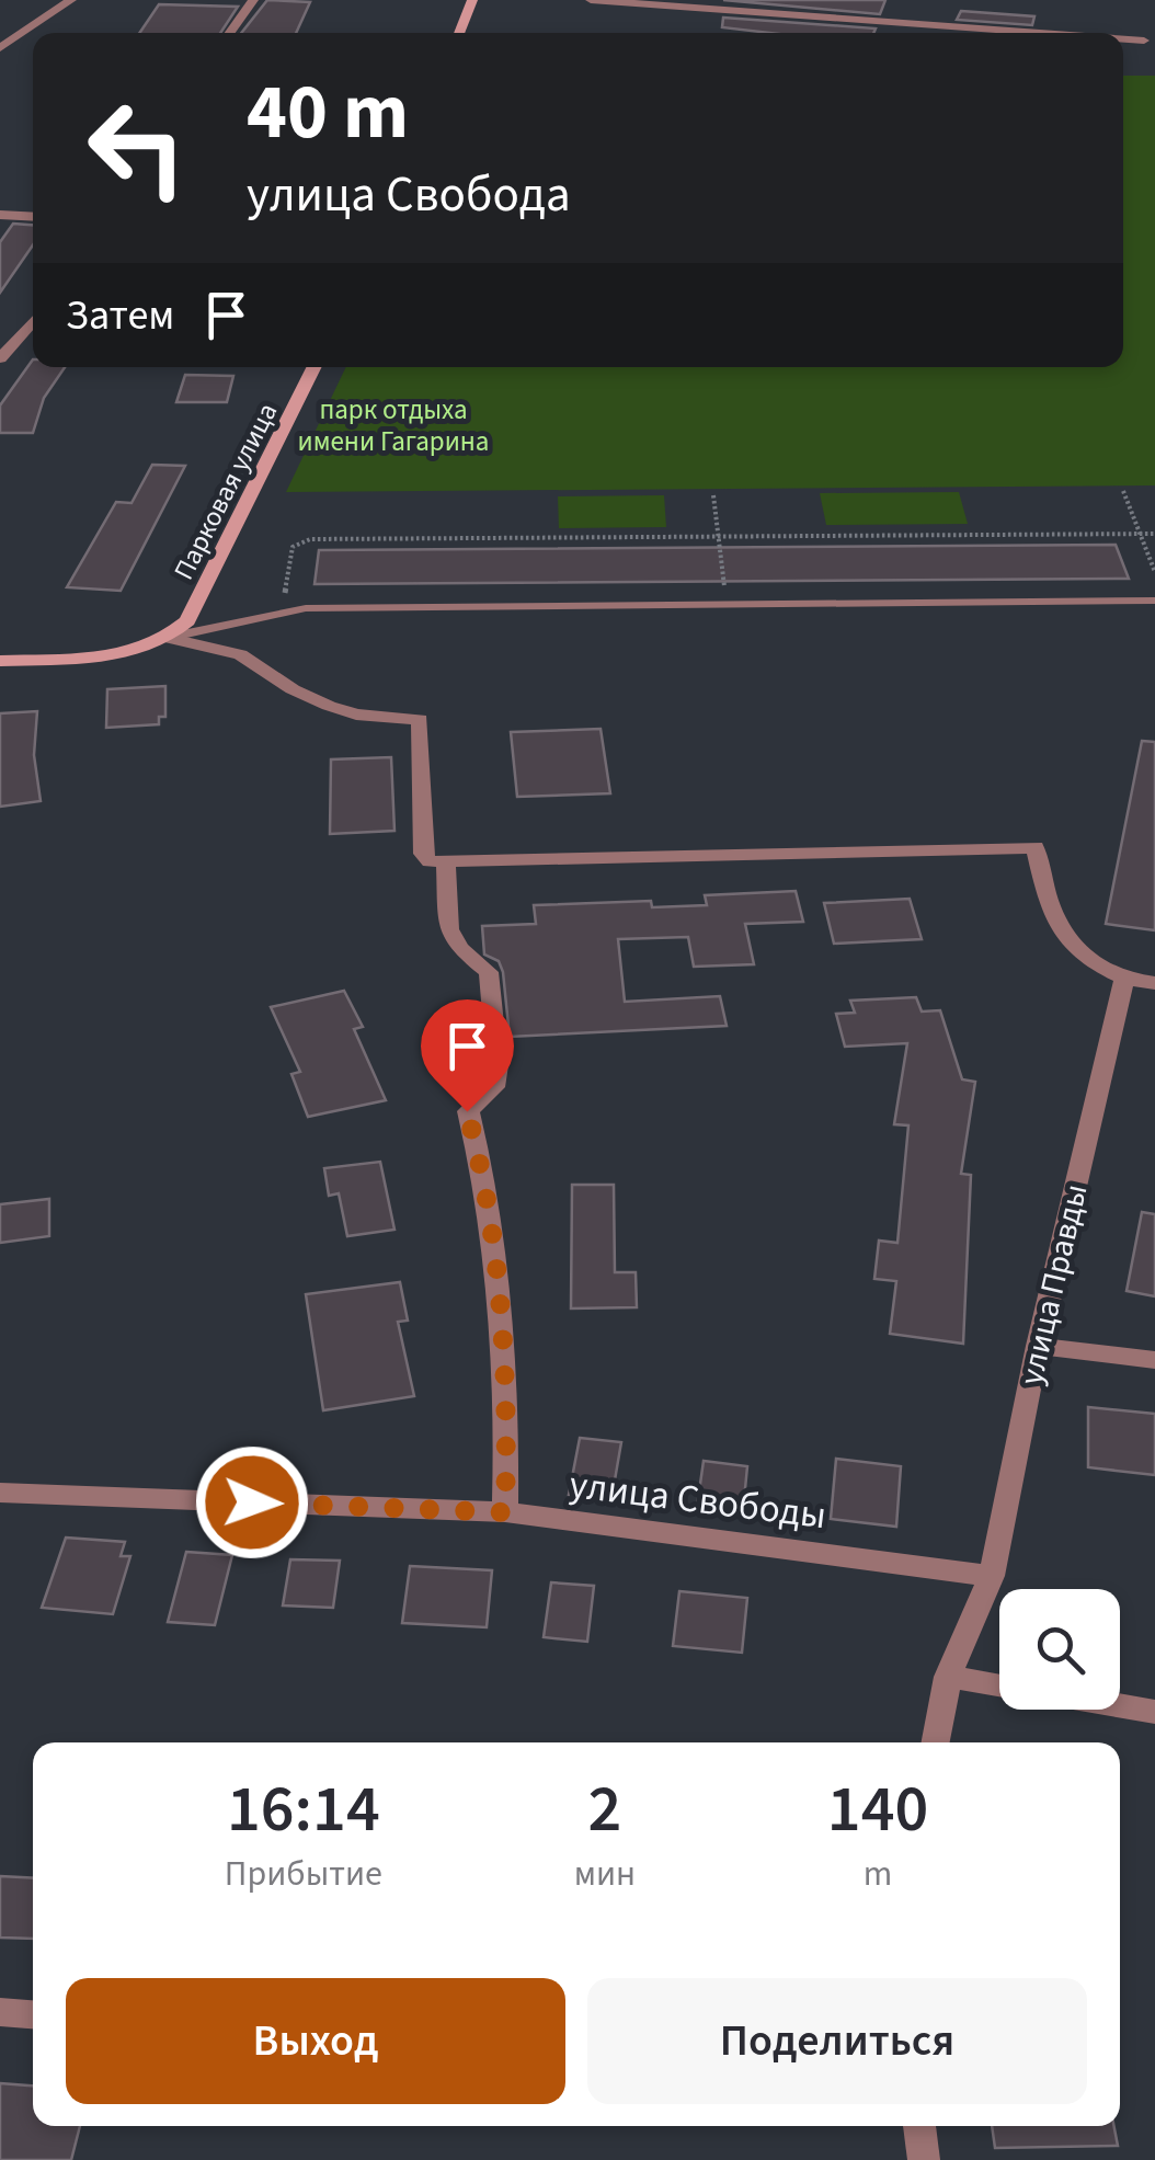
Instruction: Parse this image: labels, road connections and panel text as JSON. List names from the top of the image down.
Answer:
{
  "streets": {
    "street": ["Парковая улица", "улица Правды", "улица Свободы"]
  },
  "crossings": [
    ["улица Правды", "улица Свободы"]
  ],
  "parks": ["парк отдыха имени Гагарина"],
  "page": {
    "turn": ["40 m", "улица Свобода"],
    "then": "Затем",
    "eta": [
      "16:14",
      "Прибытие",
      "2",
      "мин",
      "140",
      "m"
    ],
    "buttons": ["Выход", "Поделиться"]
  }
}
